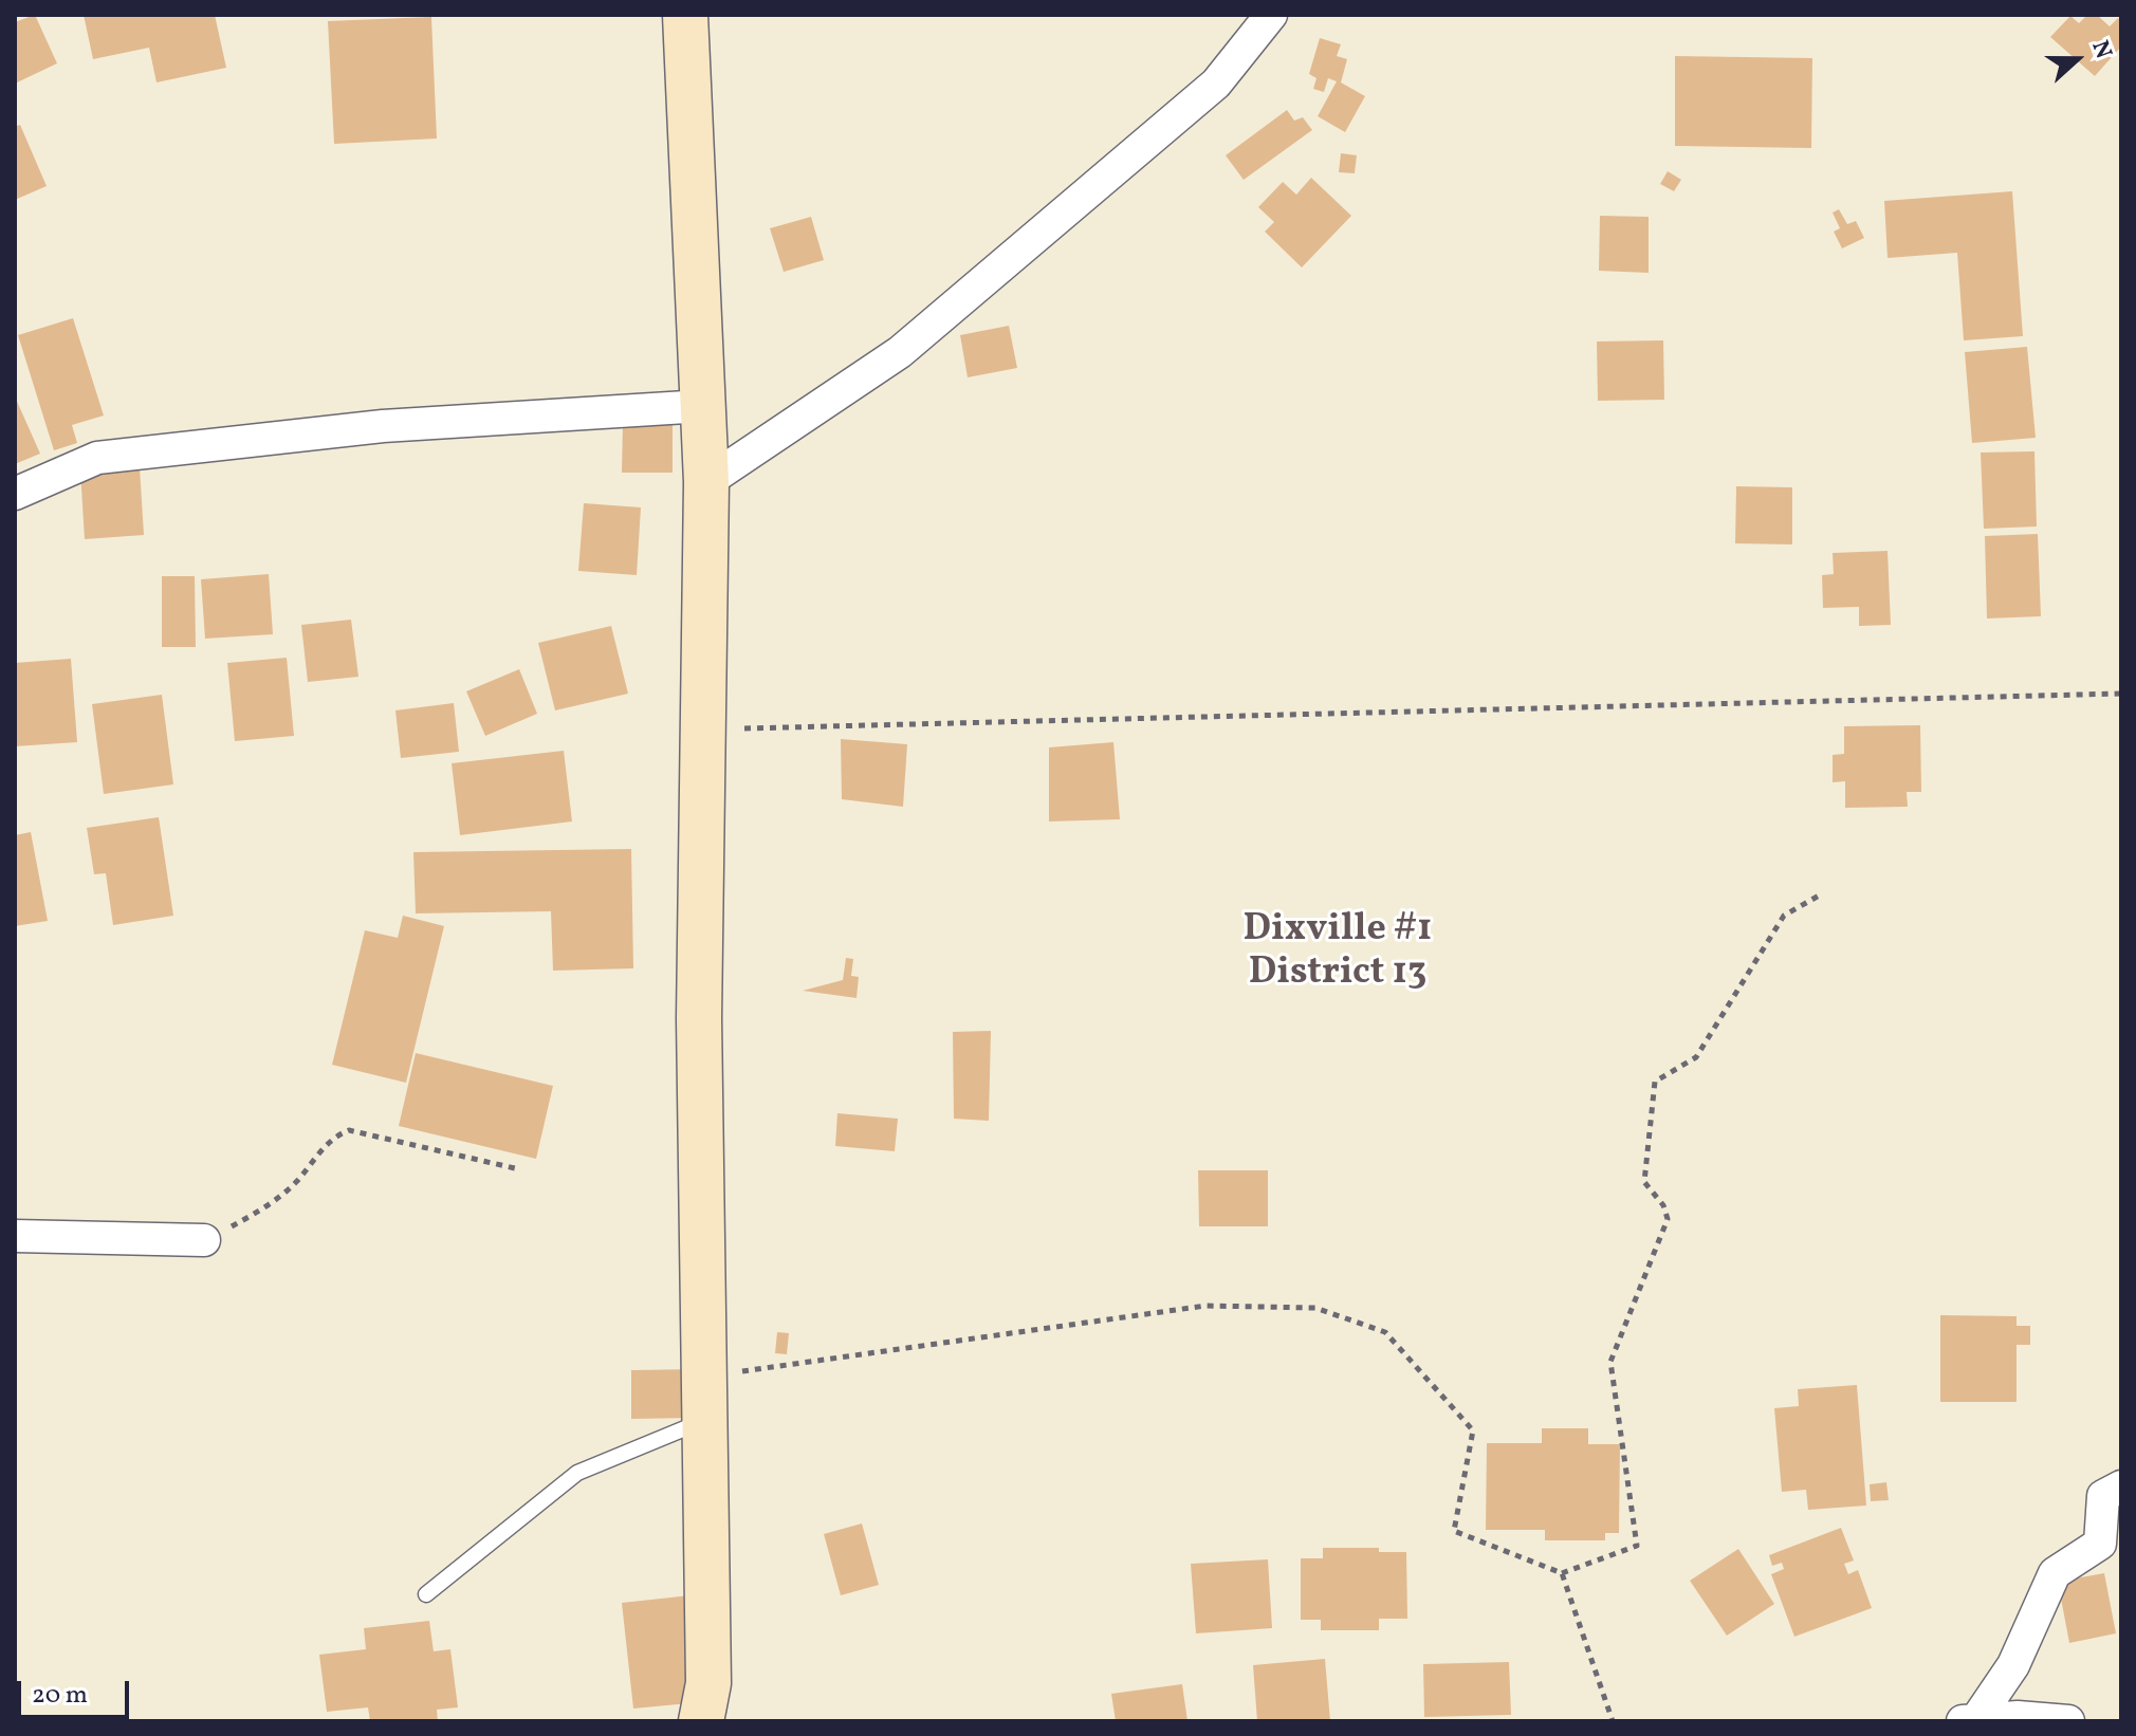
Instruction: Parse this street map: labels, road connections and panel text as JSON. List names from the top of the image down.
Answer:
{
  "districts": ["Dixville #1 District 13"],
  "scale_bar": "20 m",
  "north": "right"
}
